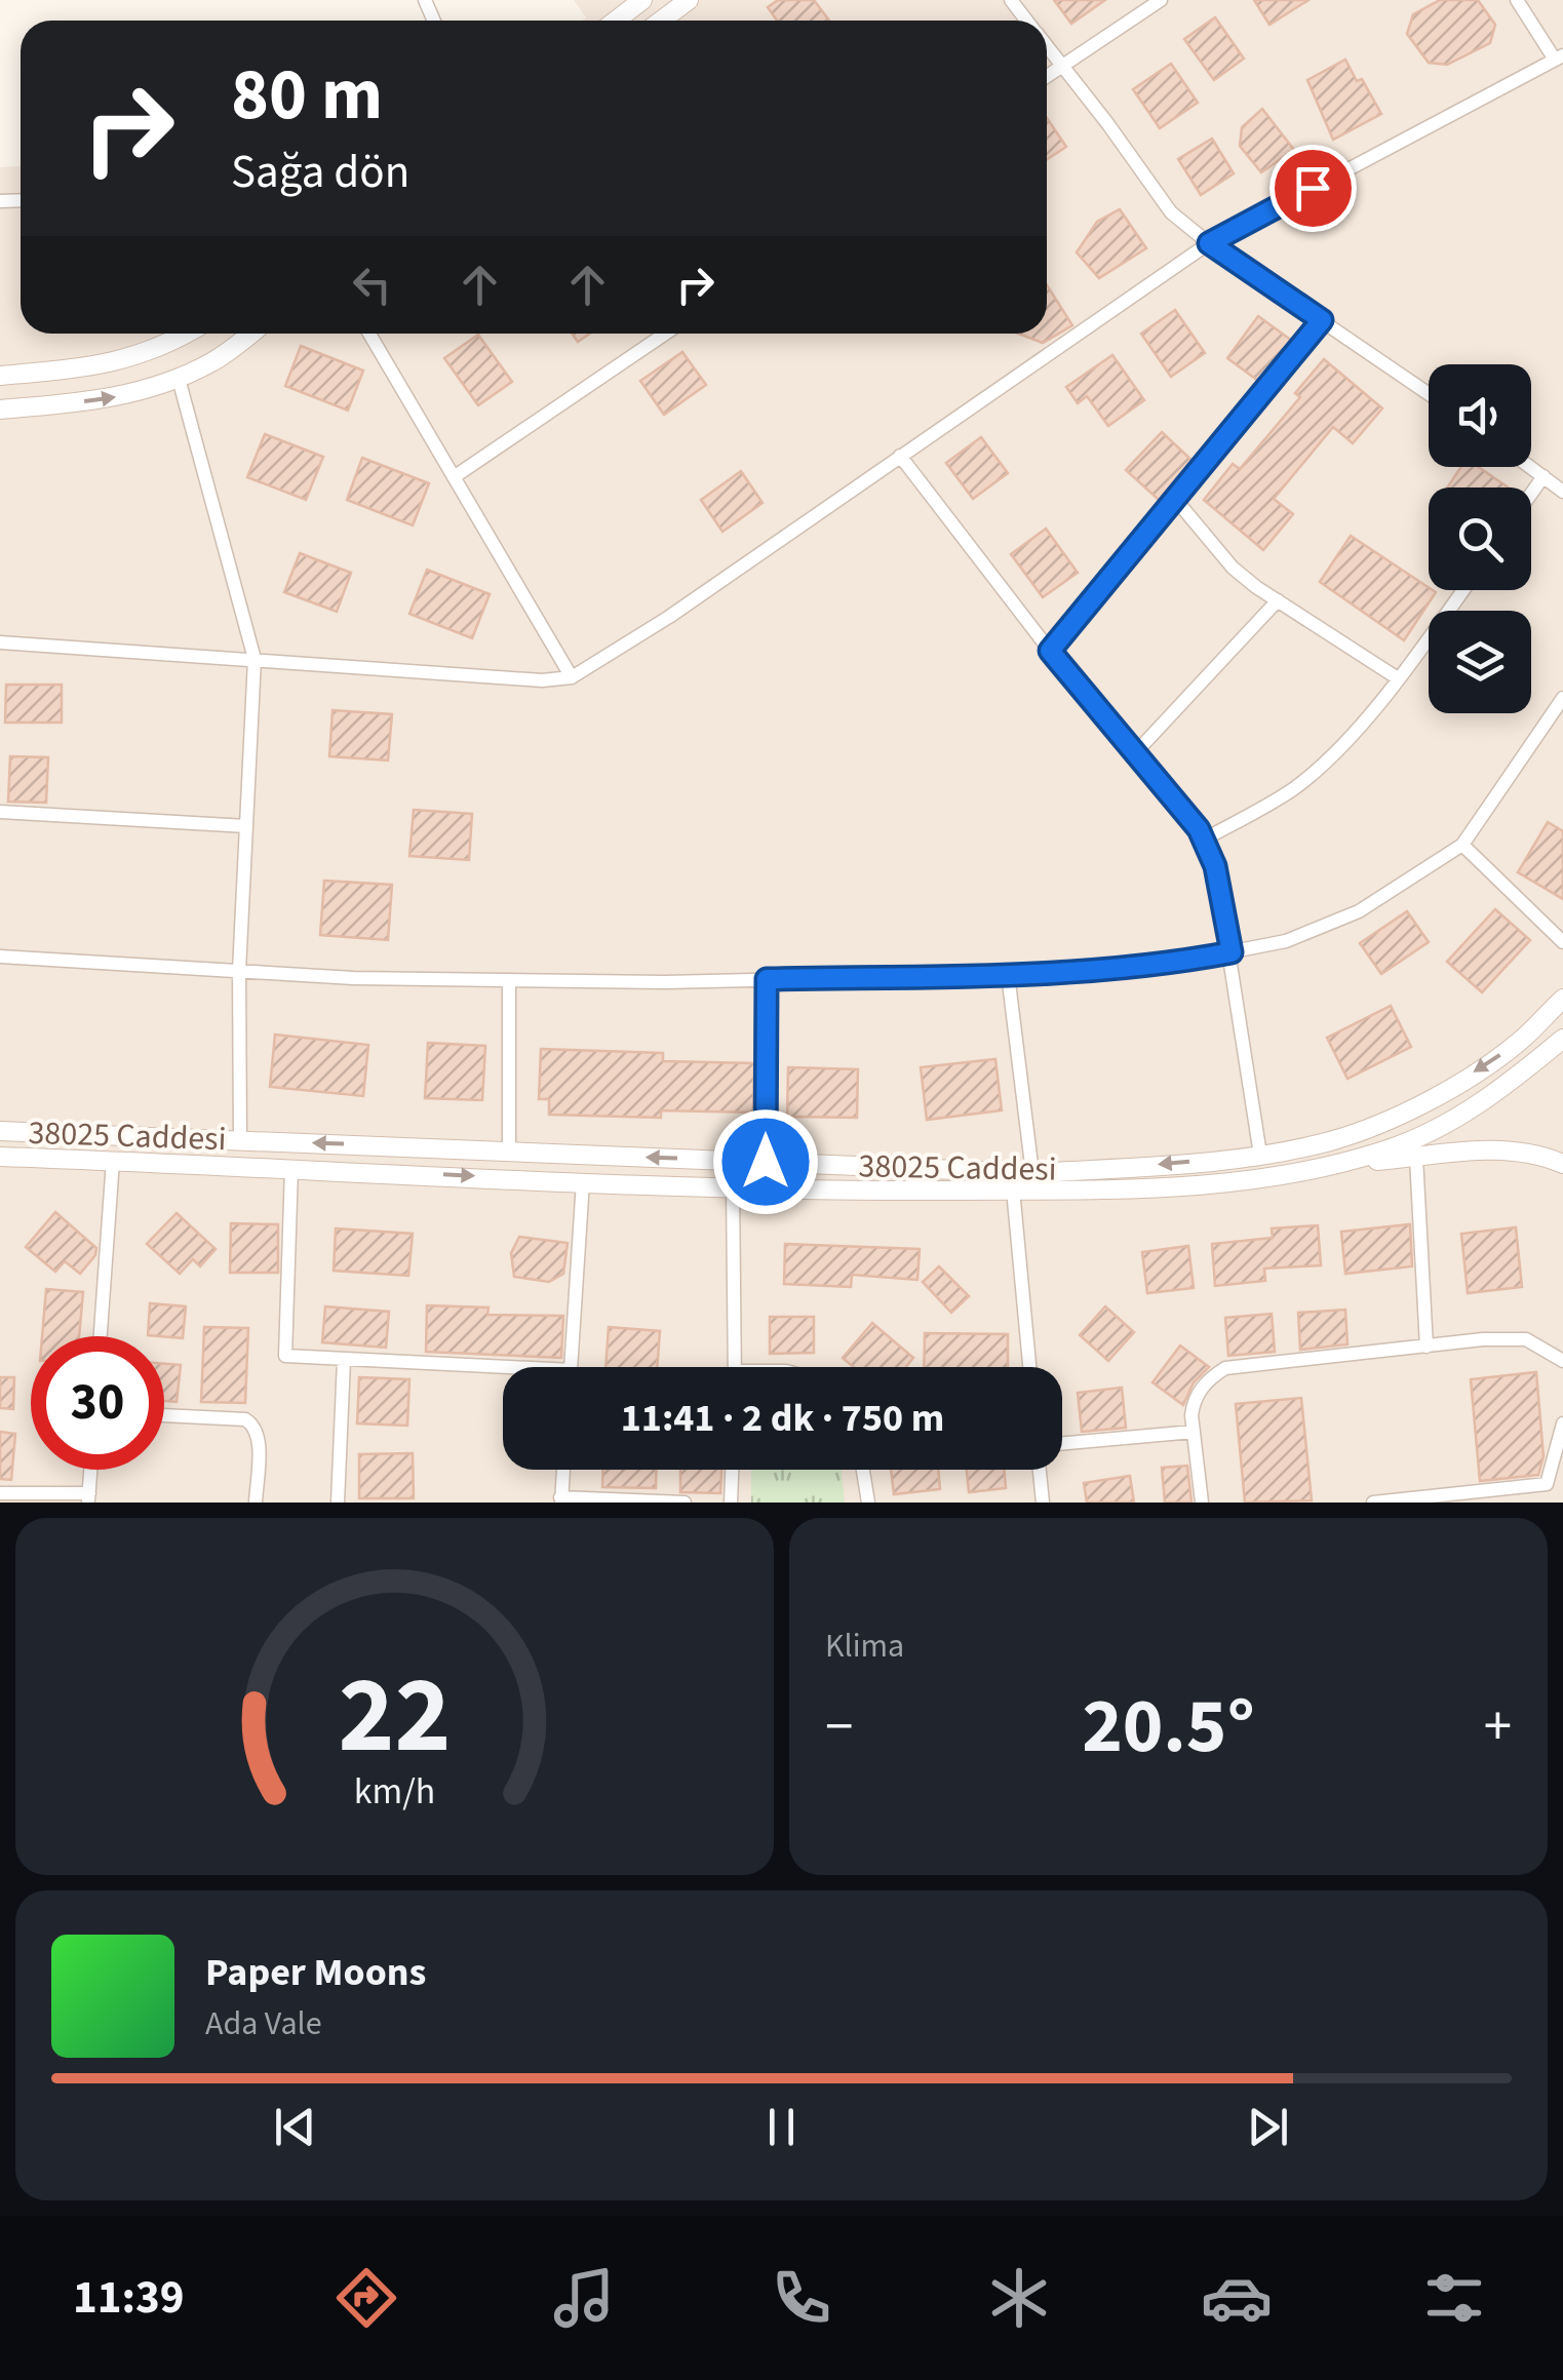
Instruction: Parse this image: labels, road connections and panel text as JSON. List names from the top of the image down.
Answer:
{
  "streets": {
    "main road": ["38025 Caddesi"]
  },
  "page": {
    "turn": ["80 m", "Sağa dön"],
    "limit": "30",
    "trip": "11:41 · 2 dk · 750 m",
    "tile": "Klima",
    "heat": ["−", "20.5°", "+"],
    "song": ["Paper Moons", "Ada Vale"],
    "tabs": "11:39",
    "gauge": ["22", "km/h"]
  }
}
